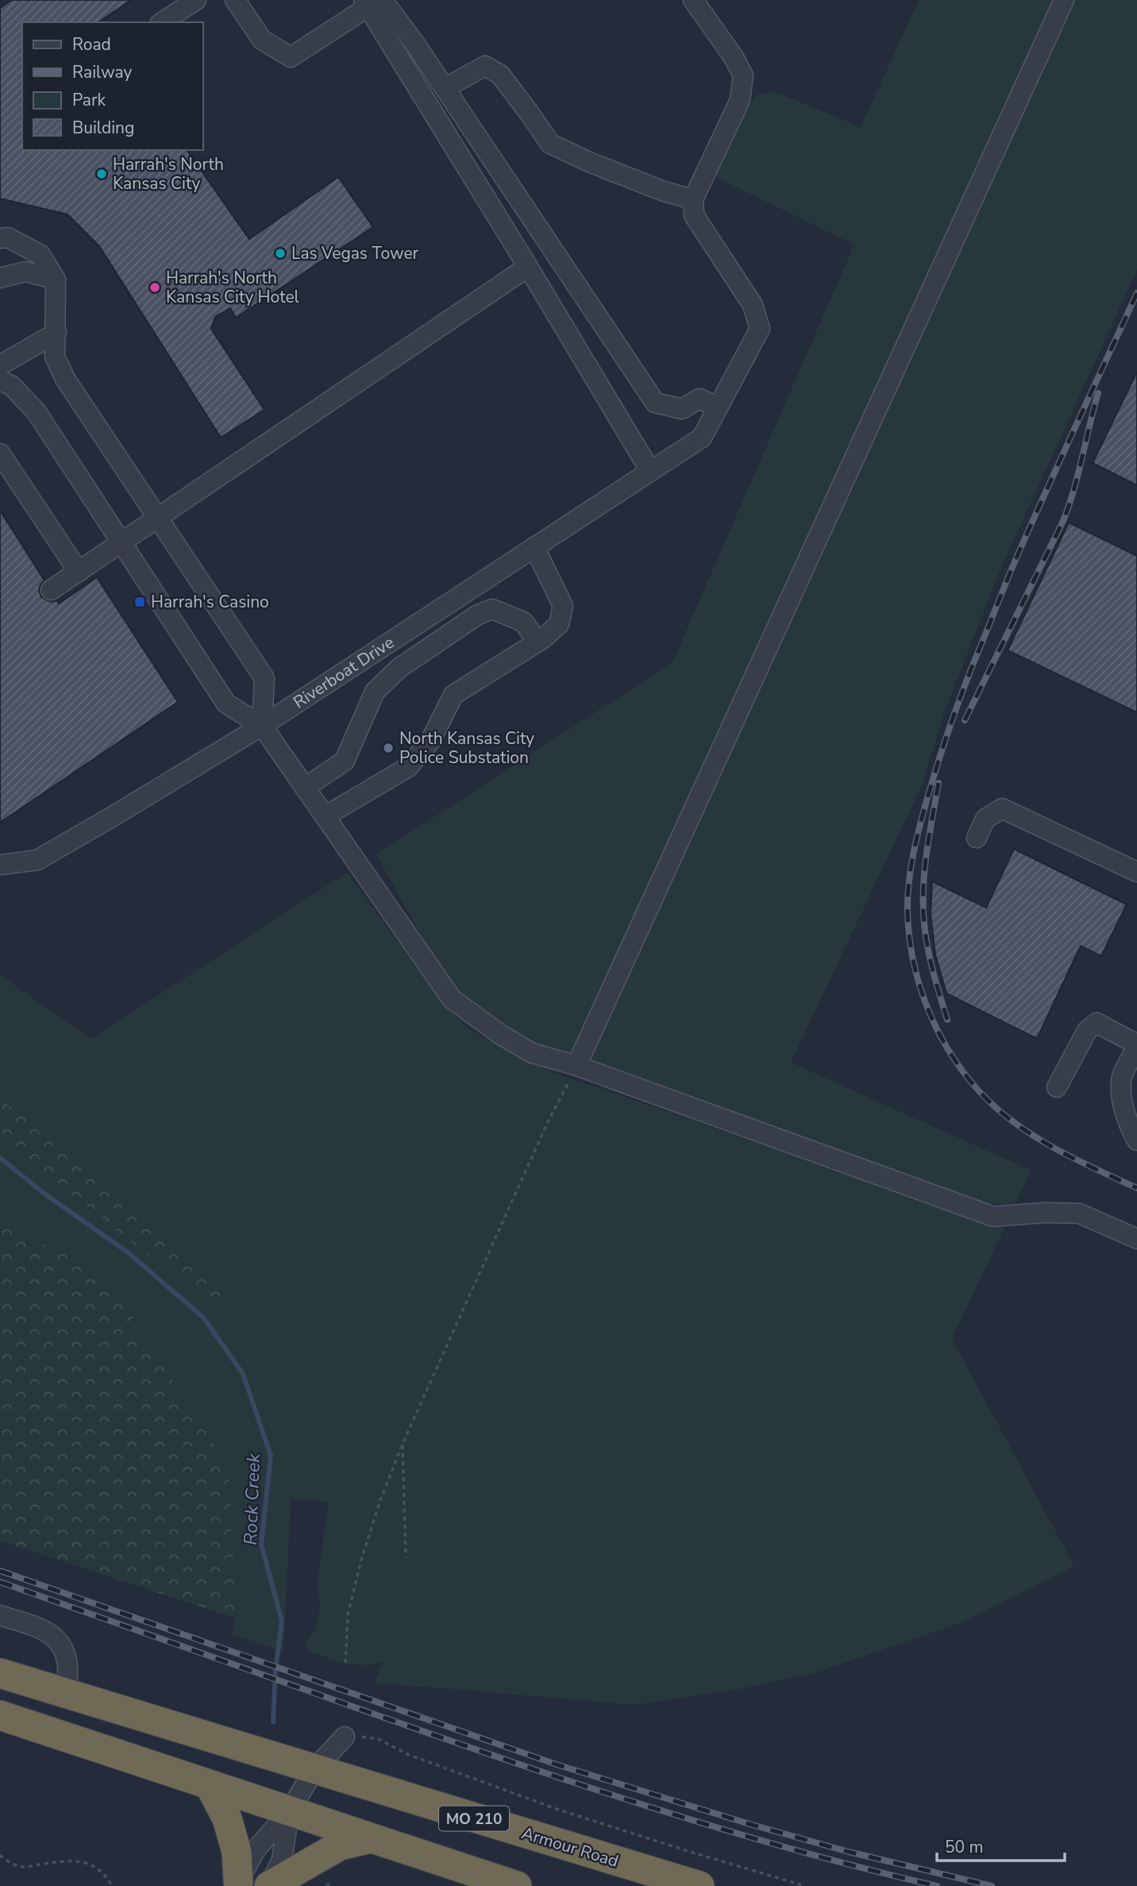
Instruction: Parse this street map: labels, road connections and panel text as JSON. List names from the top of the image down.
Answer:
{
  "streets": {
    "highway": ["MO 210", "Armour Road"],
    "street": ["Riverboat Drive"]
  },
  "crossings": [
    ["MO 210", "Armour Road"]
  ],
  "water": ["Rock Creek"],
  "places": {
    "other": [
      "Harrah's North Kansas City",
      "Las Vegas Tower",
      "Harrah's North Kansas City Hotel",
      "North Kansas City Police Substation"
    ],
    "transit": ["Harrah's Casino"]
  },
  "legend": [
    "Road",
    "Railway",
    "Park",
    "Building"
  ],
  "scale_bar": "50 m"
}
